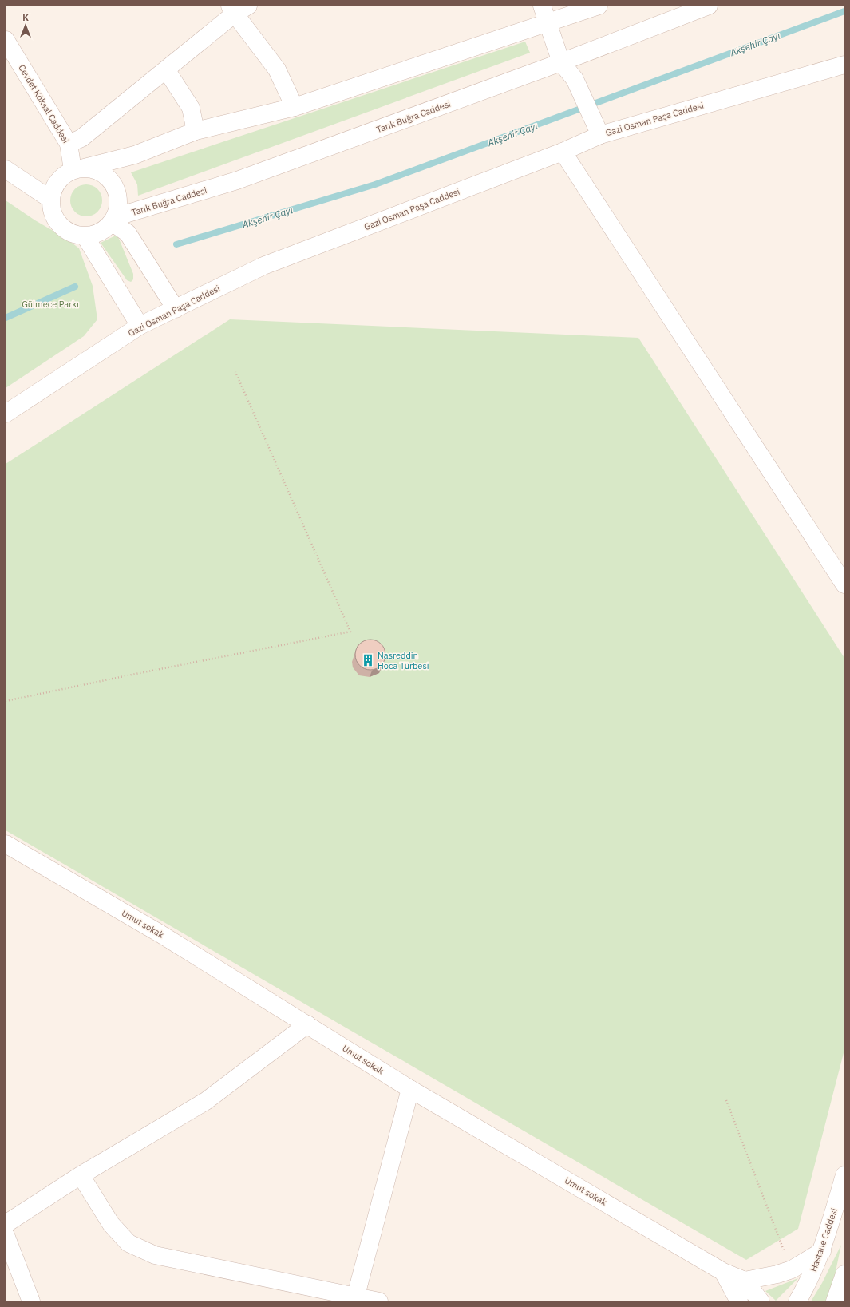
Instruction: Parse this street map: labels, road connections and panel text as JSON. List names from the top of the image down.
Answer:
{
  "streets": {
    "street": [
      "Cevdet Köksal Caddesi",
      "Tarık Buğra Caddesi",
      "Gazi Osman Paşa Caddesi",
      "Umut sokak",
      "Hastane Caddesi"
    ]
  },
  "crossings": [
    ["Cevdet Köksal Caddesi", "Tarık Buğra Caddesi"]
  ],
  "water": ["Akşehir Çayı"],
  "parks": ["Gülmece Parkı"],
  "places": {
    "building": ["Nasreddin Hoca Türbesi"]
  },
  "north": "top"
}
